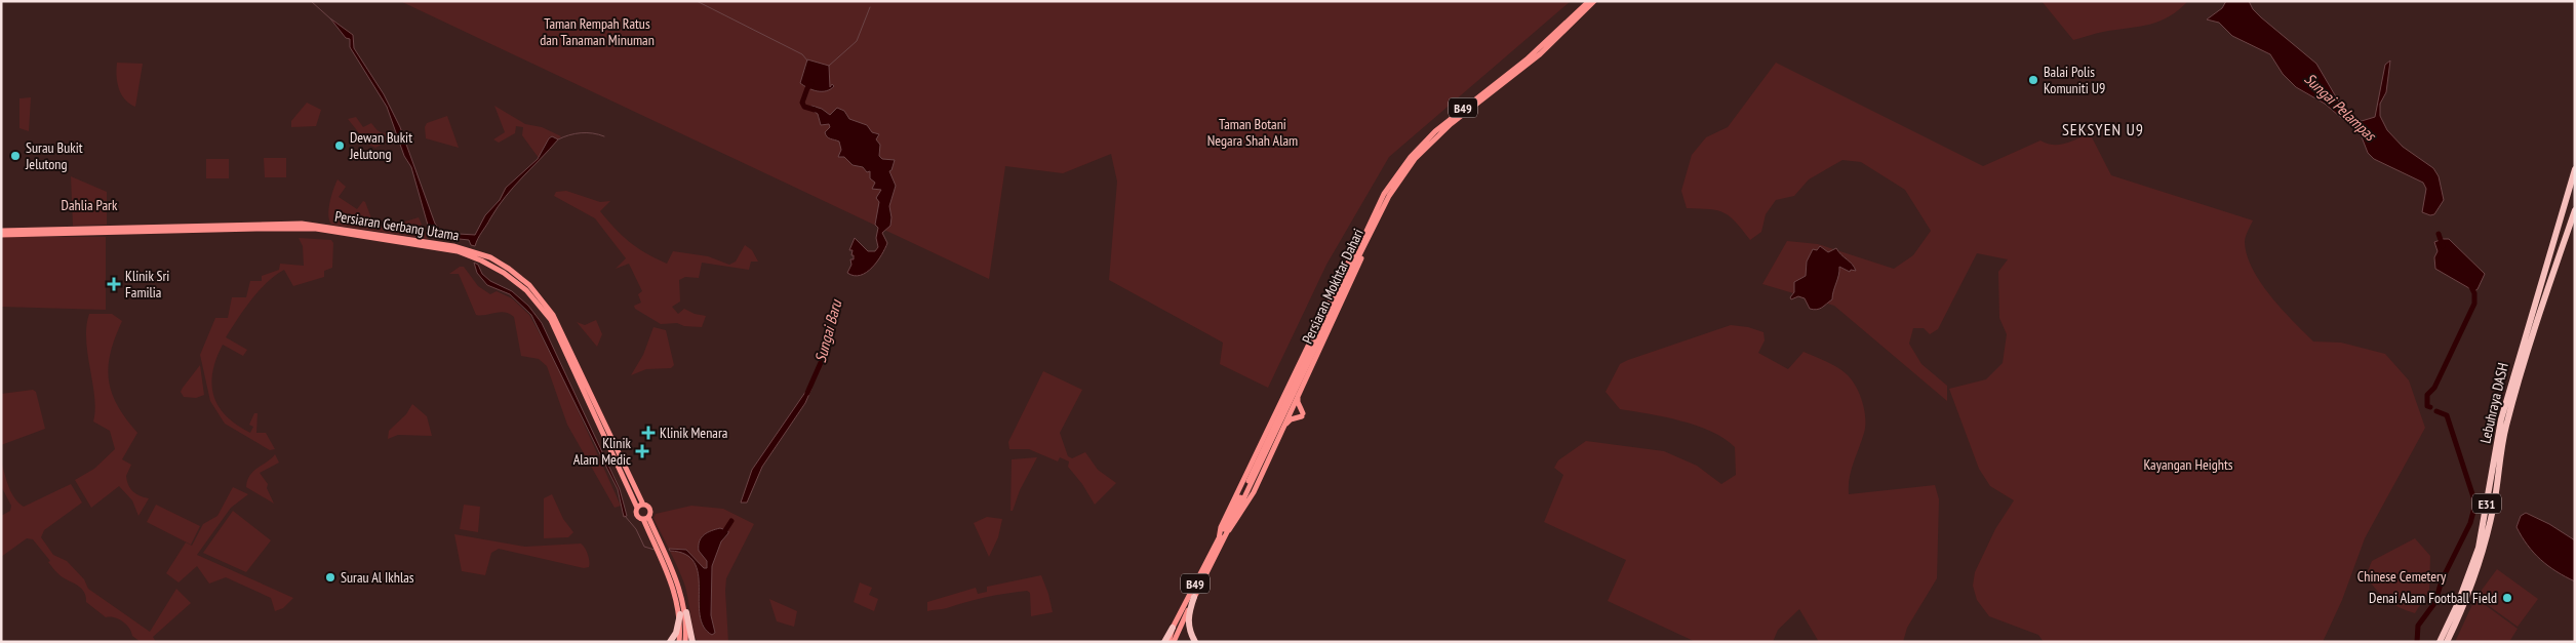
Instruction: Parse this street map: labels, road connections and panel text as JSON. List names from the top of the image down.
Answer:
{
  "streets": {
    "highway": ["B49", "Lebuhraya DASH", "E31"],
    "main road": ["Persiaran Gerbang Utama", "Persiaran Mokhtar Dahari"]
  },
  "crossings": [
    ["B49", "Persiaran Mokhtar Dahari"]
  ],
  "districts": ["SEKSYEN U9"],
  "water": ["Sungai Pelampas", "Sungai Baru"],
  "parks": [
    "Taman Rempah Ratus dan Tanaman Minuman",
    "Taman Botani Negara Shah Alam",
    "Dahlia Park",
    "Kayangan Heights",
    "Chinese Cemetery"
  ],
  "places": {
    "other": [
      "Balai Polis Komuniti U9",
      "Dewan Bukit Jelutong",
      "Surau Bukit Jelutong",
      "Surau Al Ikhlas",
      "Denai Alam Football Field"
    ],
    "health": ["Klinik Sri Familia", "Klinik Menara", "Klinik Alam Medic"]
  }
}
